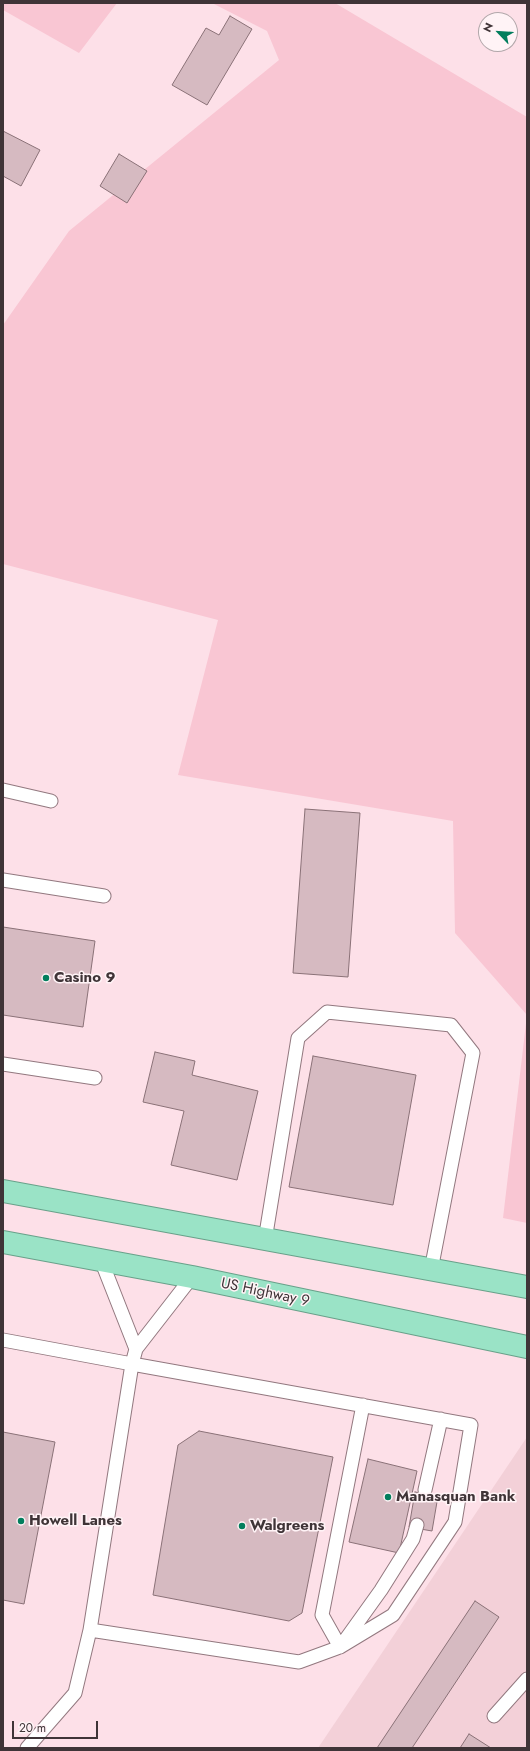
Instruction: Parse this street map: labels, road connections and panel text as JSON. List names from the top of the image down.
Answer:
{
  "streets": {
    "highway": ["US Highway 9"]
  },
  "places": [
    "Casino 9",
    "Manasquan Bank",
    "Howell Lanes",
    "Walgreens"
  ],
  "scale_bar": "20 m",
  "north": "top left"
}
